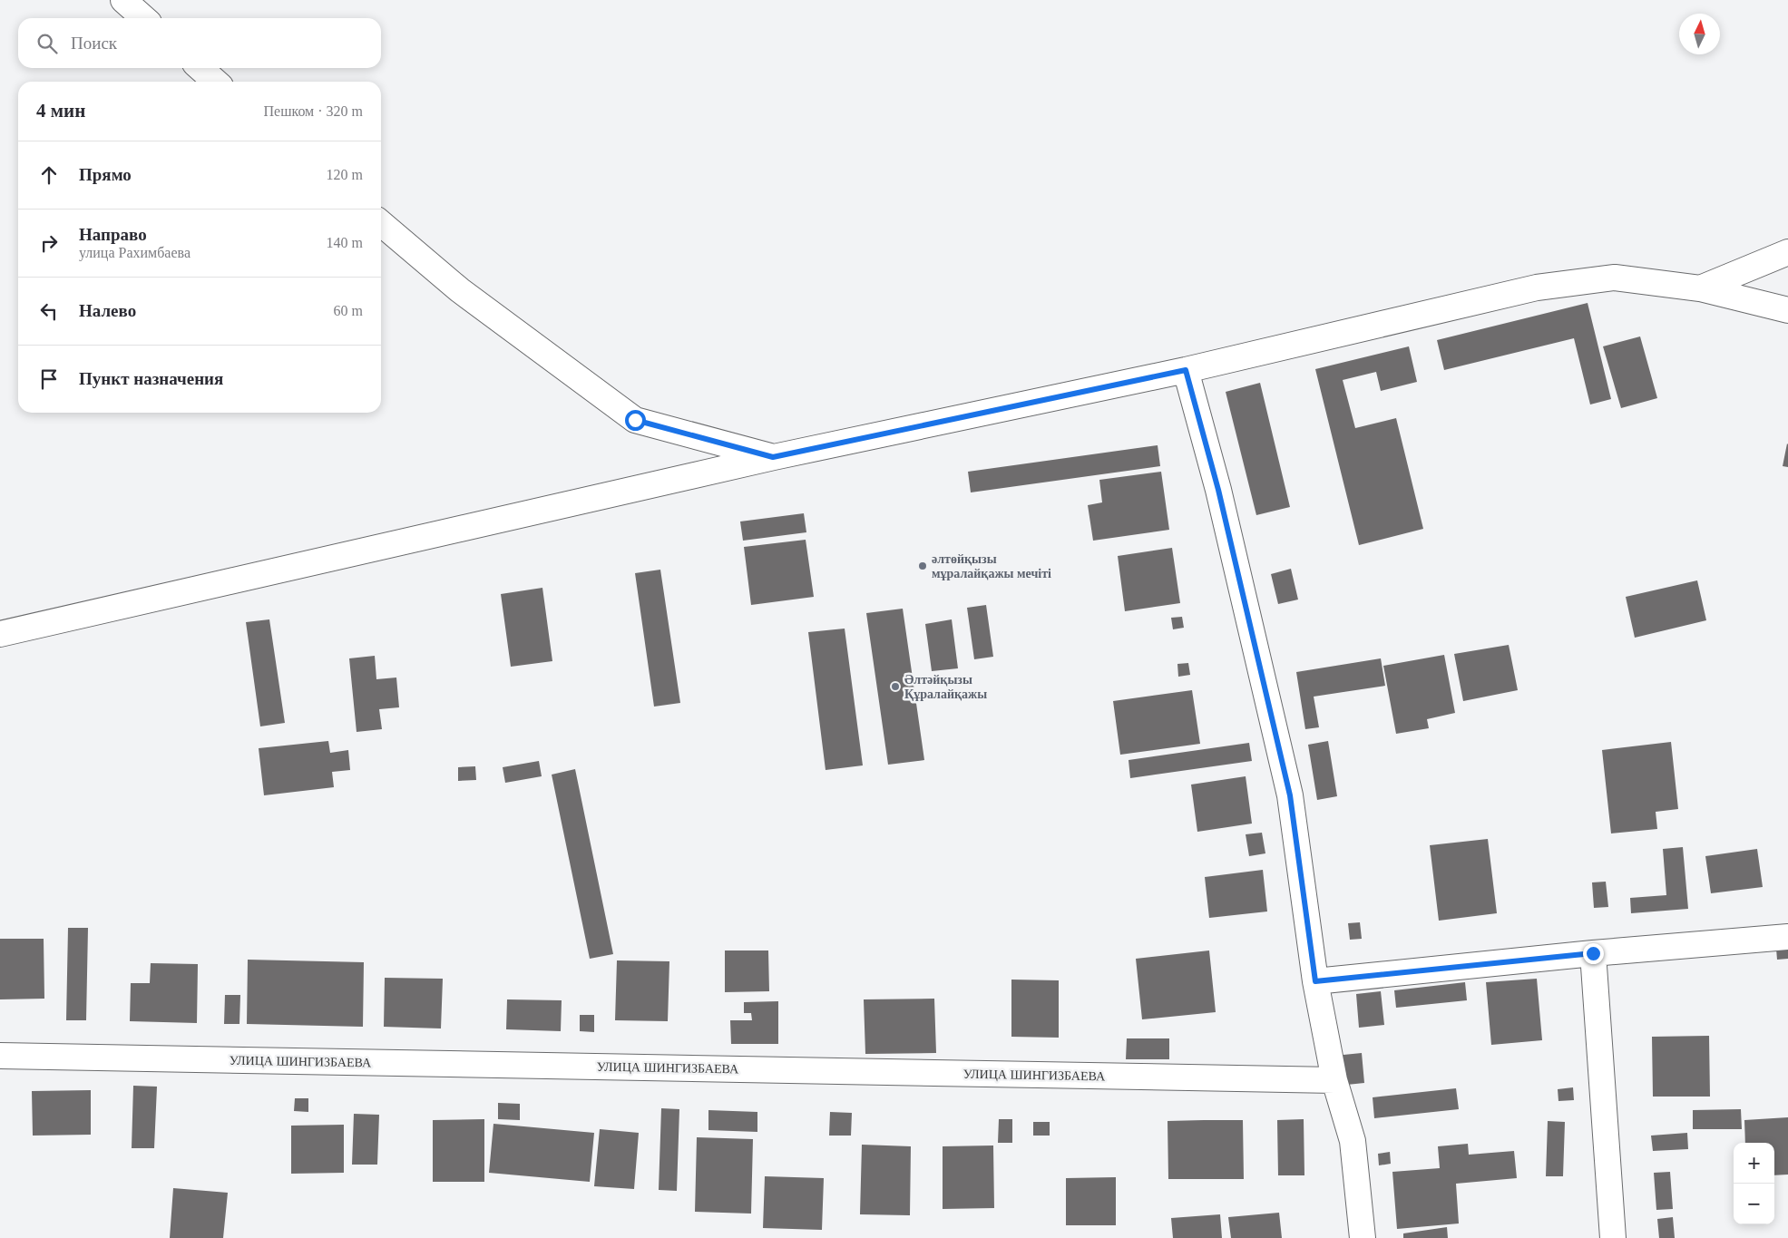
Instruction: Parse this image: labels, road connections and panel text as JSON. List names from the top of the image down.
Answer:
{
  "streets": {
    "street": ["УЛИЦА ШИНГИЗБАЕВА"]
  },
  "places": ["әлтөйқызы мұралайқажы мечіті", "Әлтәйқызы Құралайқажы"],
  "north": "top",
  "page": {
    "search": "Поиск",
    "heading": ["4 мин", "Пешком · 320 m"],
    "list": [
      ["Прямо", "120 m"],
      ["Направо", "улица Рахимбаева", "140 m"],
      ["Налево", "60 m"],
      "Пункт назначения"
    ],
    "map_buttons": ["+", "−"]
  }
}
